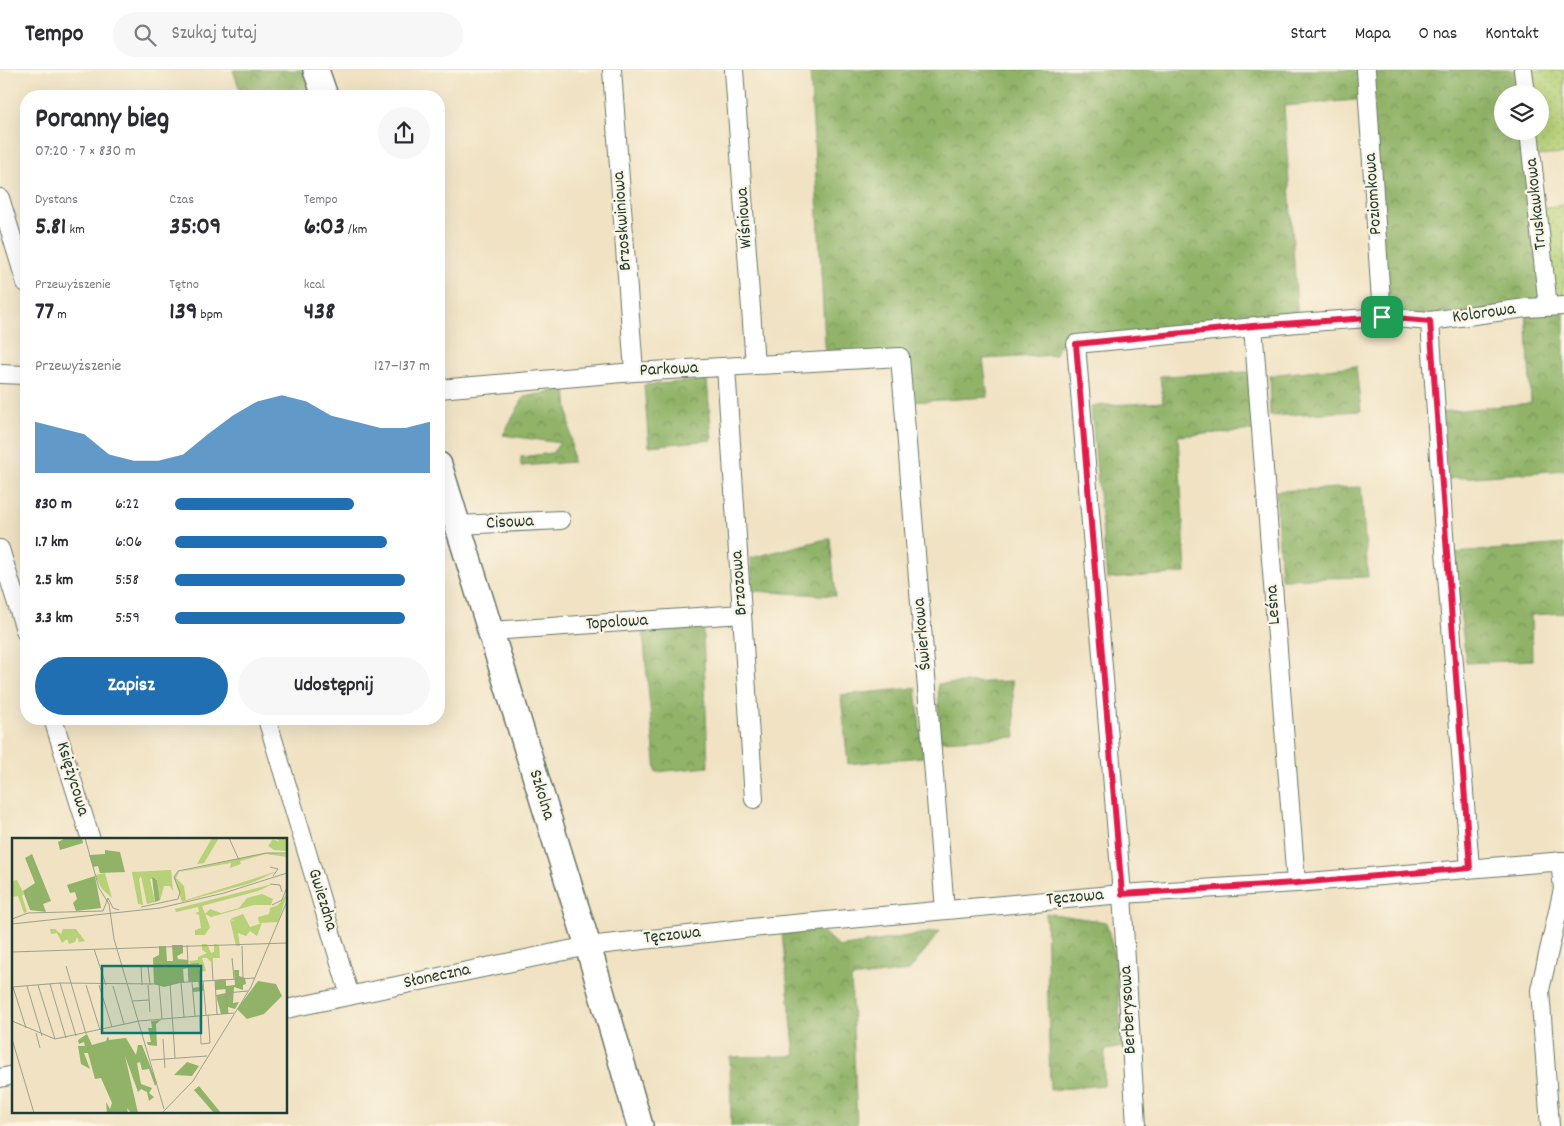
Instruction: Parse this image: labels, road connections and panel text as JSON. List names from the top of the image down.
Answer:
{
  "streets": {
    "street": [
      "Poziomkowa",
      "Truskawkowa",
      "Wiśniowa",
      "Brzoskwiniowa",
      "Kolorowa",
      "Parkowa",
      "Cisowa",
      "Brzozowa",
      "Leśna",
      "Topolowa",
      "Świerkowa",
      "Księżycowa",
      "Szkolna",
      "Tęczowa",
      "Gwiezdna",
      "Słoneczna",
      "Berberysowa"
    ]
  },
  "crossings": [
    ["Poziomkowa", "Kolorowa"],
    ["Truskawkowa", "Kolorowa"],
    ["Wiśniowa", "Parkowa"],
    ["Brzoskwiniowa", "Parkowa"],
    ["Kolorowa", "Leśna"],
    ["Kolorowa", "Berberysowa"],
    ["Parkowa", "Brzozowa"],
    ["Parkowa", "Świerkowa"],
    ["Cisowa", "Szkolna"],
    ["Brzozowa", "Topolowa"],
    ["Leśna", "Tęczowa"],
    ["Topolowa", "Szkolna"],
    ["Świerkowa", "Tęczowa"],
    ["Szkolna", "Tęczowa"],
    ["Szkolna", "Słoneczna"],
    ["Tęczowa", "Słoneczna"],
    ["Tęczowa", "Berberysowa"],
    ["Gwiezdna", "Słoneczna"]
  ],
  "page": {
    "header": "Tempo",
    "search": "Szukaj tutaj",
    "nav": [
      "Start",
      "Mapa",
      "O nas",
      "Kontakt"
    ],
    "heading": ["Poranny bieg", "07:20 · 7 × 830 m"],
    "stats": [
      ["Dystans", "5.81 km"],
      ["Czas", "35:09"],
      ["Tempo", "6:03 /km"],
      ["Przewyższenie", "77 m"],
      ["Tętno", "139 bpm"],
      ["kcal", "438"]
    ],
    "chart": ["Przewyższenie", "127–137 m"],
    "list": [
      {
        "name": "830 m",
        "note": "6:22"
      },
      {
        "name": "1.7 km",
        "note": "6:06"
      },
      {
        "name": "2.5 km",
        "note": "5:58"
      },
      {
        "name": "3.3 km",
        "note": "5:59"
      }
    ],
    "buttons": ["Zapisz", "Udostępnij"]
  }
}
